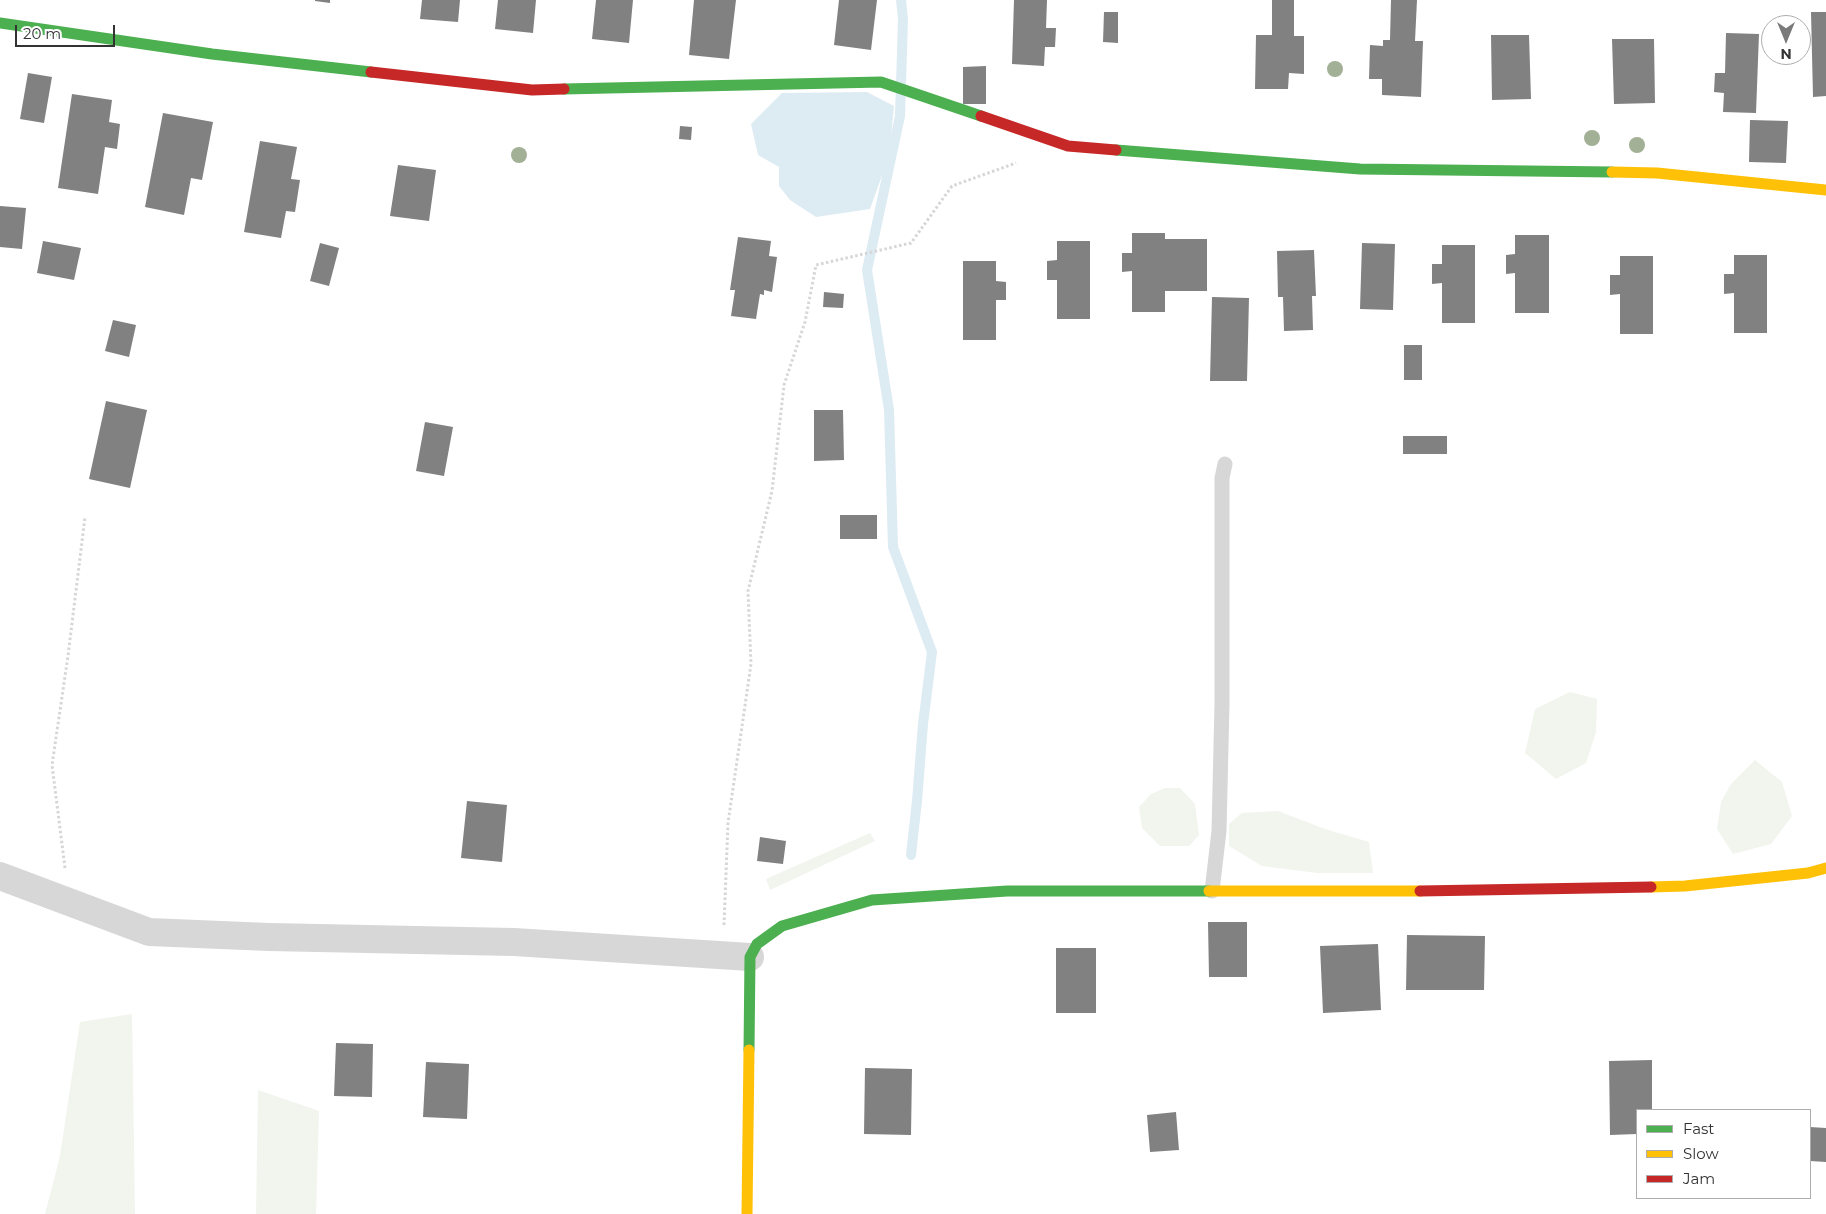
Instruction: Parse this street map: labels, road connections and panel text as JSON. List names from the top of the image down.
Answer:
{
  "legend": ["Fast", "Slow", "Jam"],
  "scale_bar": "20 m",
  "north": "bottom"
}
